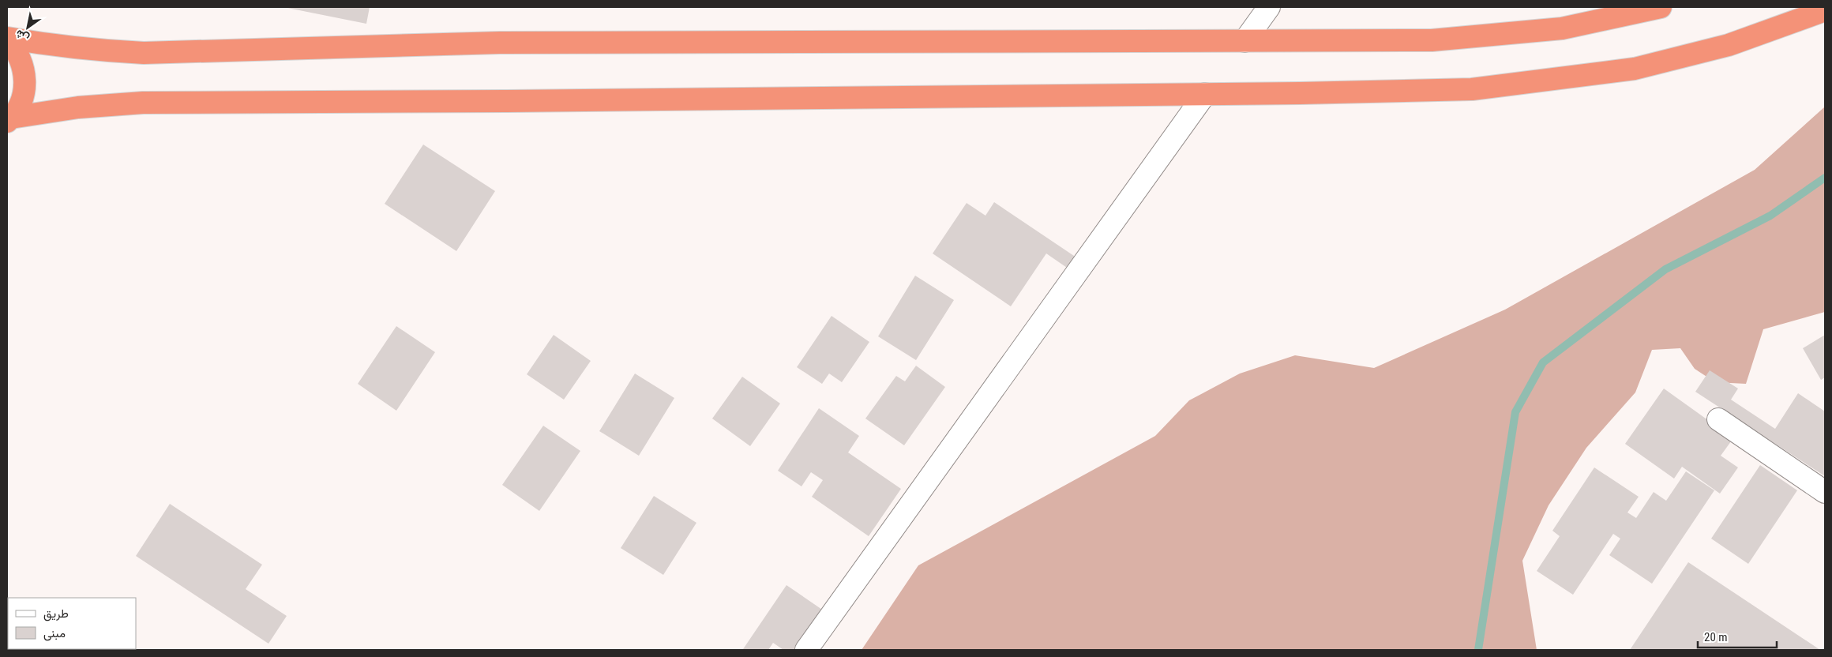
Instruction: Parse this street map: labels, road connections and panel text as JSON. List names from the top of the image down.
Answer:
{
  "legend": ["طريق", "مبنى"],
  "scale_bar": "20 m",
  "north": "bottom left"
}
